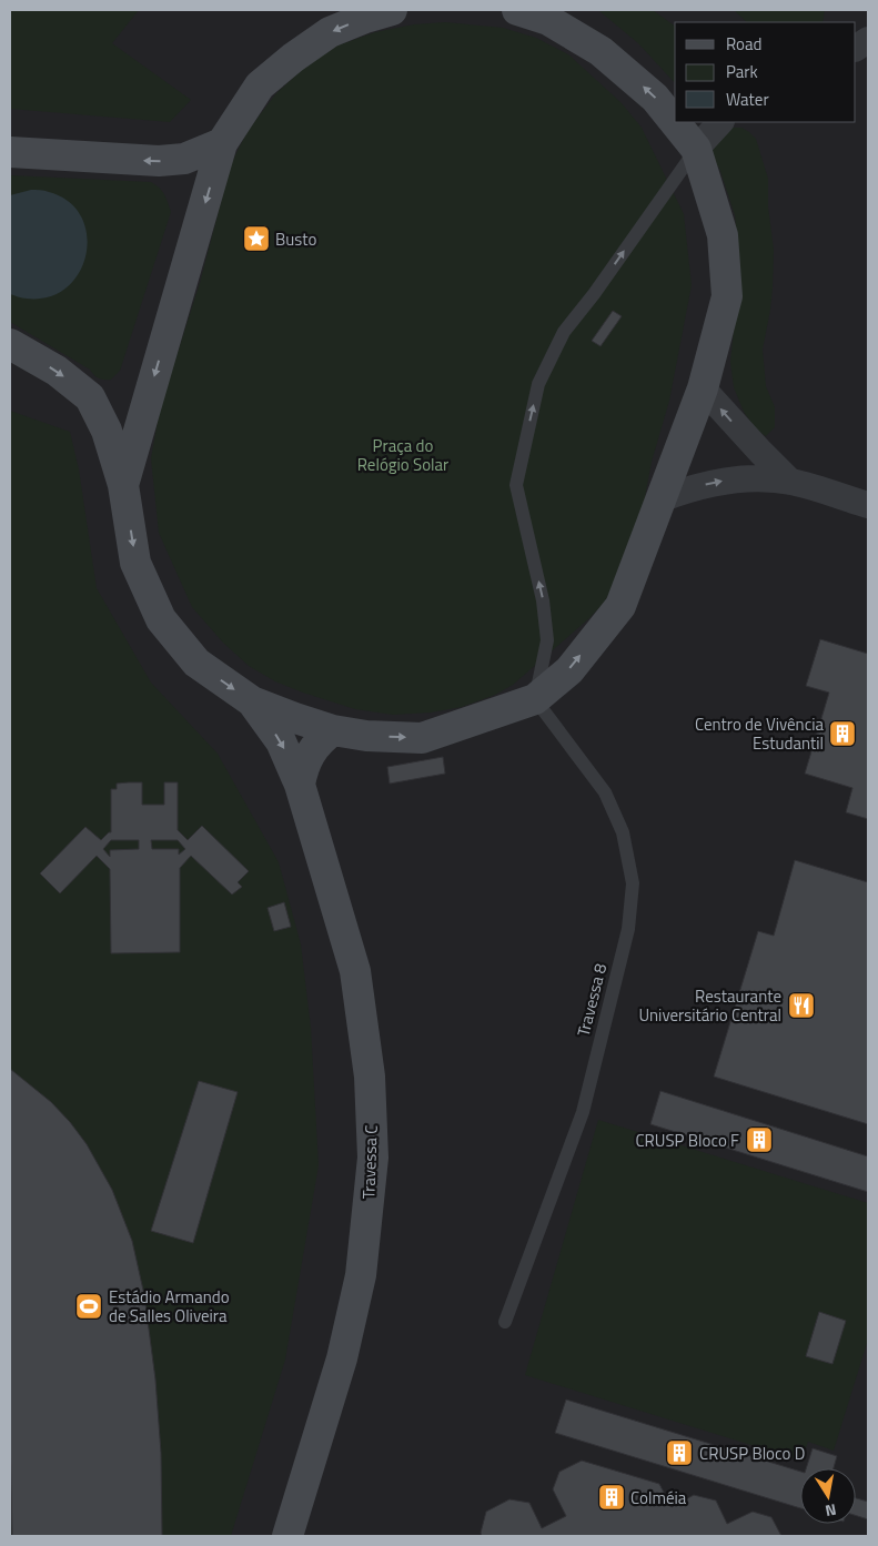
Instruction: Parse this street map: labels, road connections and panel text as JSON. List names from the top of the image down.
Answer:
{
  "streets": {
    "street": ["Travessa C"],
    "lane": ["Travessa 8"]
  },
  "parks": ["Praça do Relógio Solar"],
  "places": {
    "place": ["Busto"],
    "building": [
      "Centro de Vivência Estudantil",
      "CRUSP Bloco F",
      "CRUSP Bloco D",
      "Colméia"
    ],
    "restaurant": ["Restaurante Universitário Central"],
    "sports": ["Estádio Armando de Salles Oliveira"]
  },
  "legend": ["Road", "Park", "Water"],
  "north": "bottom"
}
